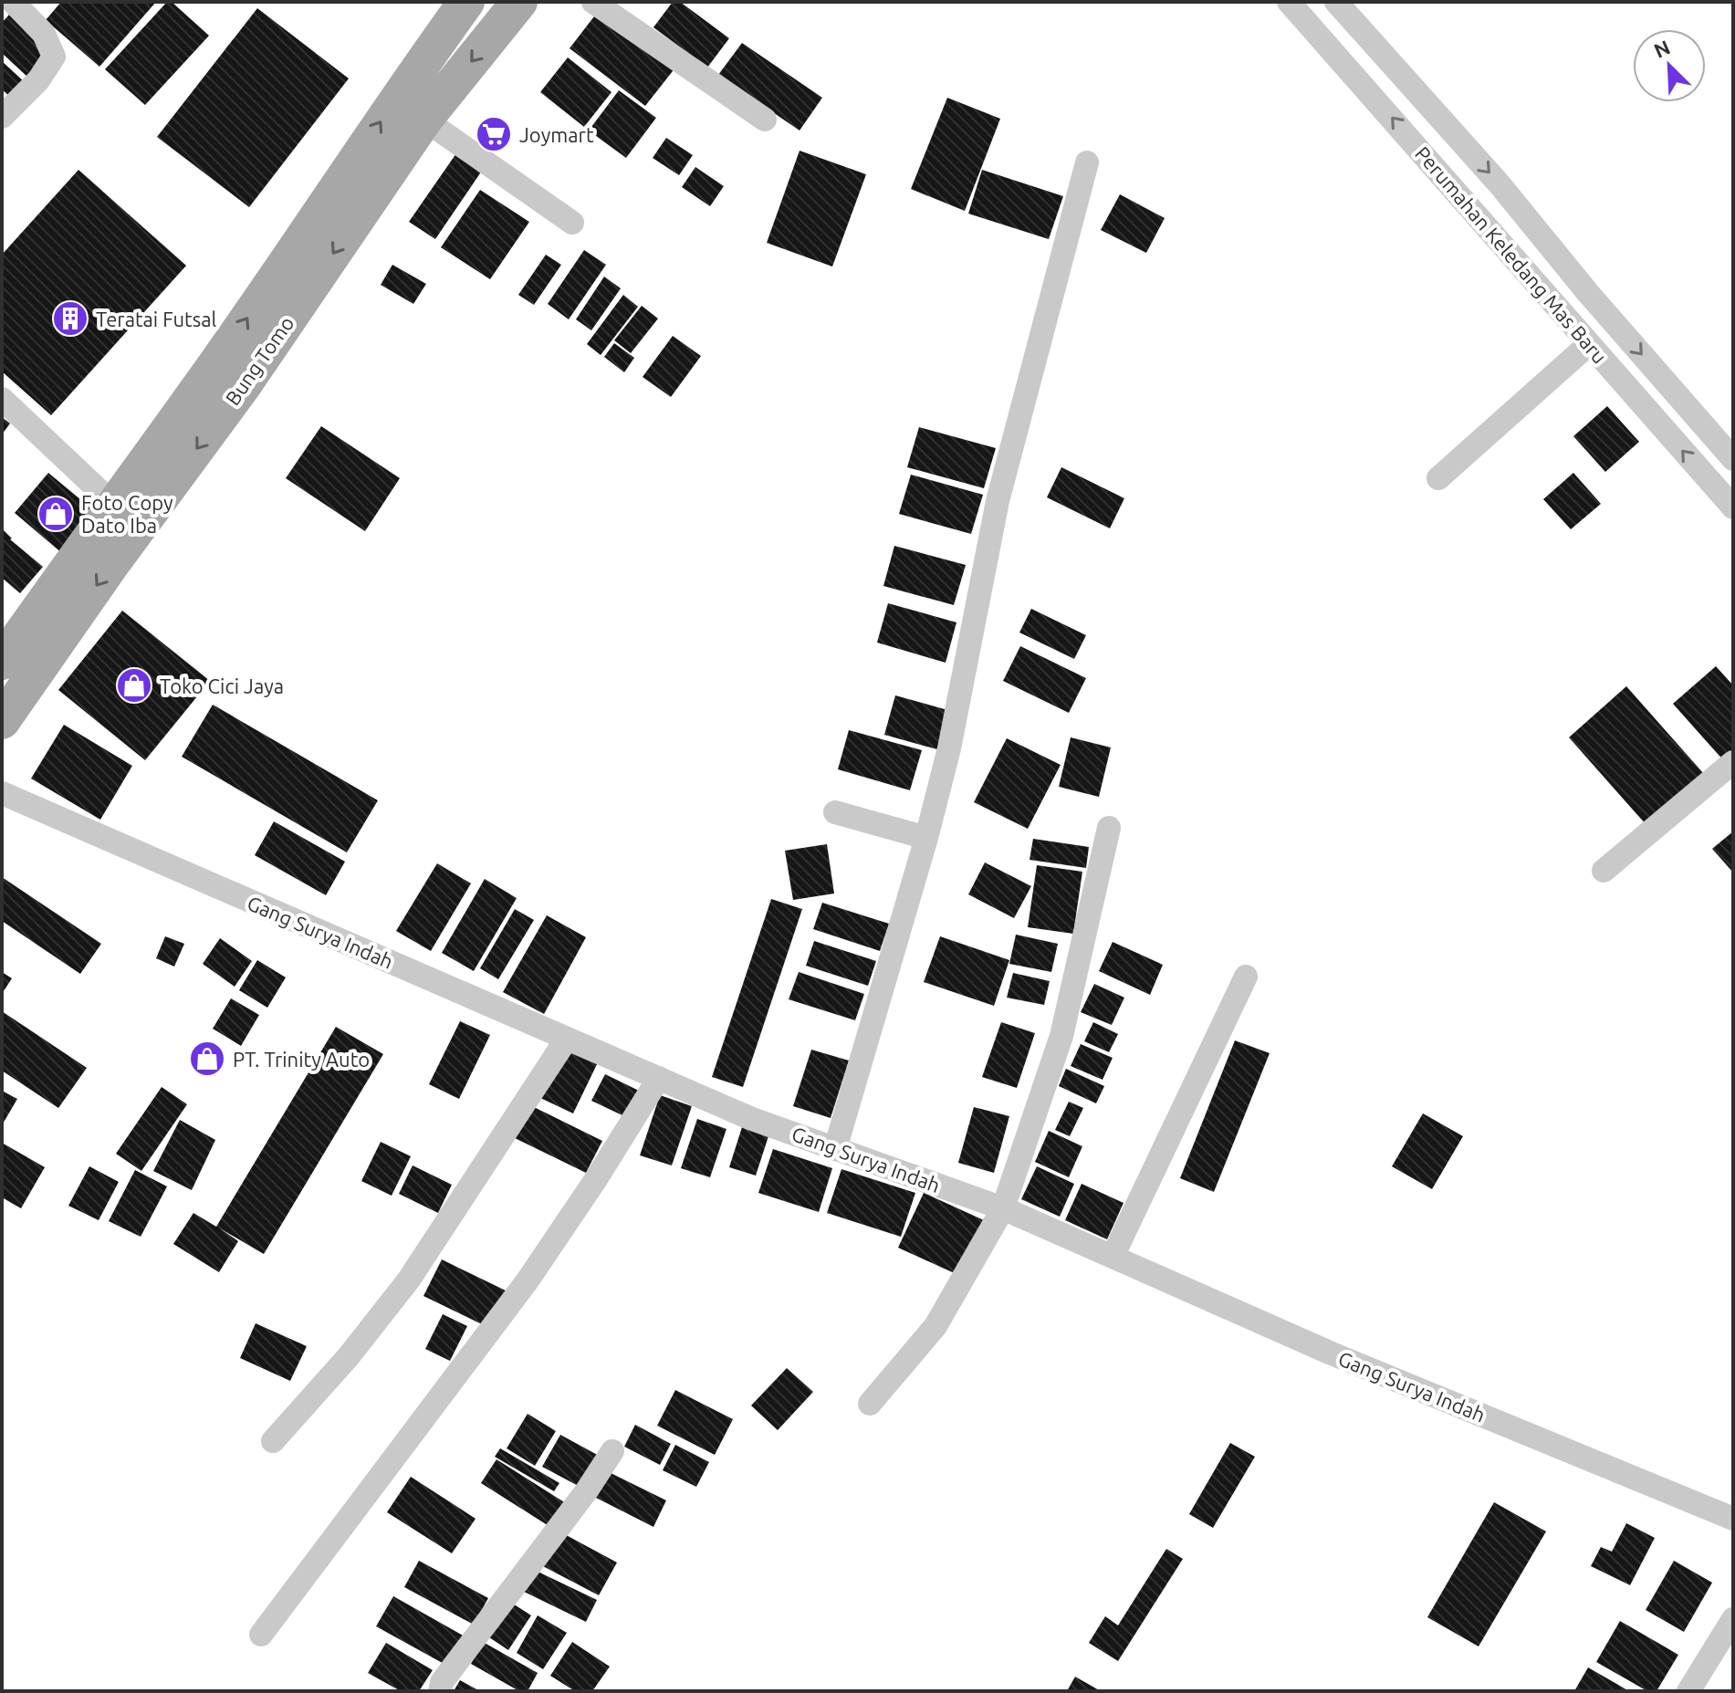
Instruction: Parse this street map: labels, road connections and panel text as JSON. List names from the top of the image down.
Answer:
{
  "streets": {
    "main road": ["Bung Tomo"],
    "street": ["Perumahan Keledang Mas Baru", "Gang Surya Indah"]
  },
  "places": {
    "supermarket": ["Joymart"],
    "building": ["Teratai Futsal"],
    "shop": ["Foto Copy Dato Iba", "Toko Cici Jaya", "PT. Trinity Auto"]
  },
  "north": "top left"
}
